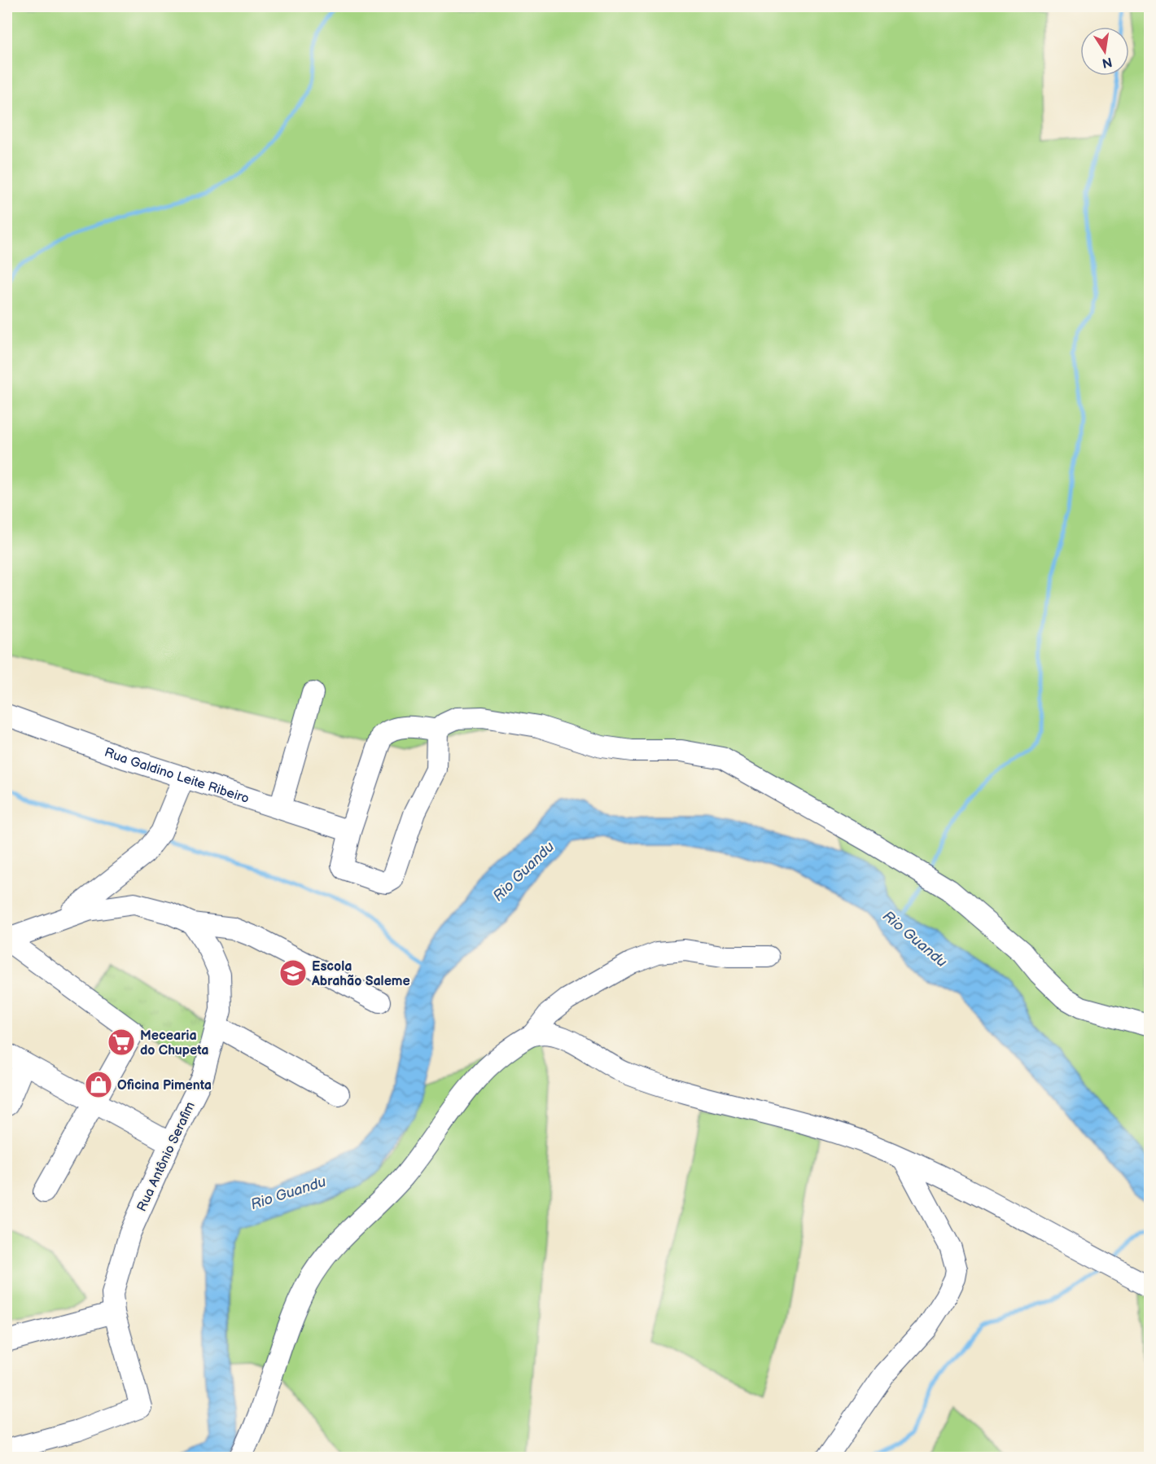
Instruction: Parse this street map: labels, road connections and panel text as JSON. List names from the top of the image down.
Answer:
{
  "streets": {
    "street": ["Rua Galdino Leite Ribeiro", "Rua Antônio Serafim"]
  },
  "water": ["Rio Guandu"],
  "places": {
    "school or university": ["Escola Abrahão Saleme"],
    "supermarket": ["Mecearia do Chupeta"],
    "shop": ["Oficina Pimenta"]
  },
  "north": "bottom"
}
